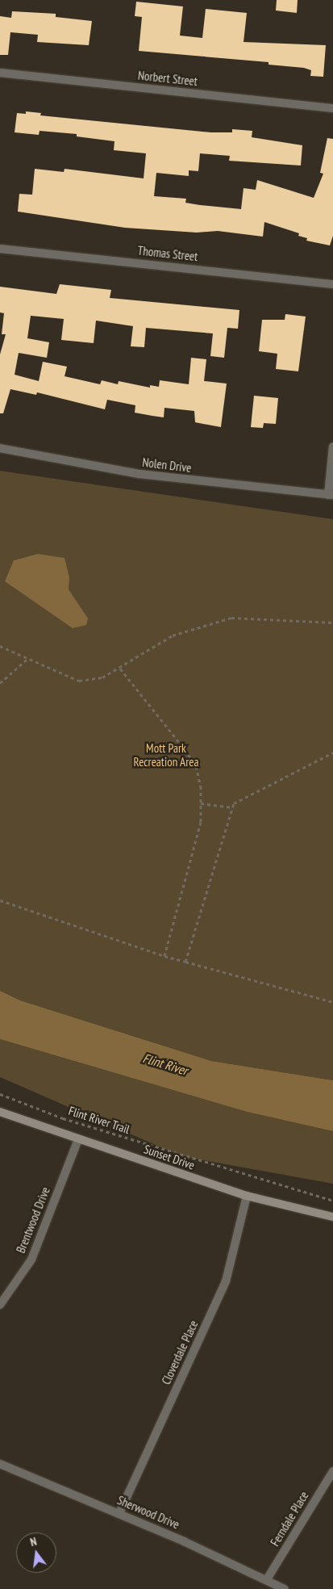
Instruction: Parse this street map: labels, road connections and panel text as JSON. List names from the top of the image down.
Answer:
{
  "streets": {
    "street": [
      "Norbert Street",
      "Thomas Street",
      "Nolen Drive",
      "Sunset Drive",
      "Brentwood Drive",
      "Cloverdale Place",
      "Sherwood Drive",
      "Ferndale Place"
    ],
    "path": ["Flint River Trail"]
  },
  "crossings": [
    ["Sunset Drive", "Brentwood Drive"],
    ["Sunset Drive", "Cloverdale Place"],
    ["Cloverdale Place", "Sherwood Drive"],
    ["Sherwood Drive", "Ferndale Place"]
  ],
  "water": ["Flint River"],
  "parks": ["Mott Park Recreation Area"],
  "north": "top"
}
